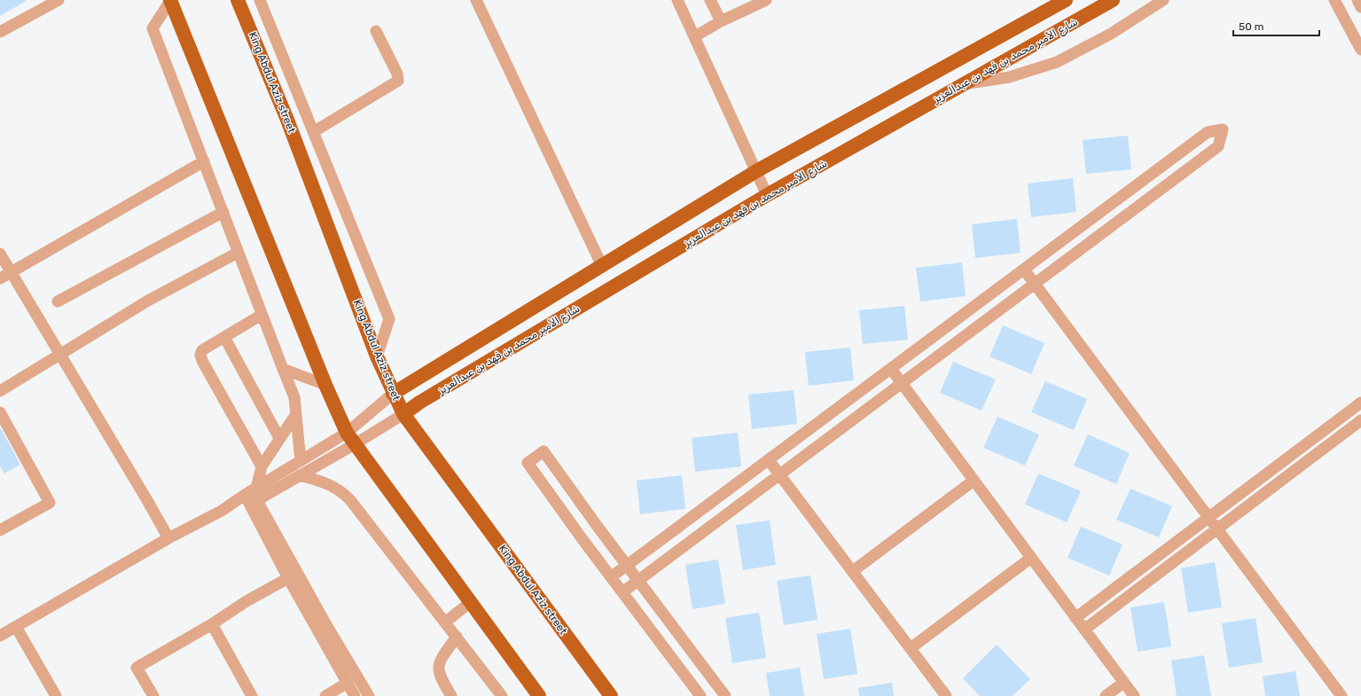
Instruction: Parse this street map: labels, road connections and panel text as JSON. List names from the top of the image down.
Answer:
{
  "streets": {
    "main road": ["شارع الأمير محمد بن فهد بن عبدالعزيز", "King Abdul Aziz street"]
  },
  "crossings": [
    ["شارع الأمير محمد بن فهد بن عبدالعزيز", "King Abdul Aziz street"]
  ],
  "scale_bar": "50 m"
}
